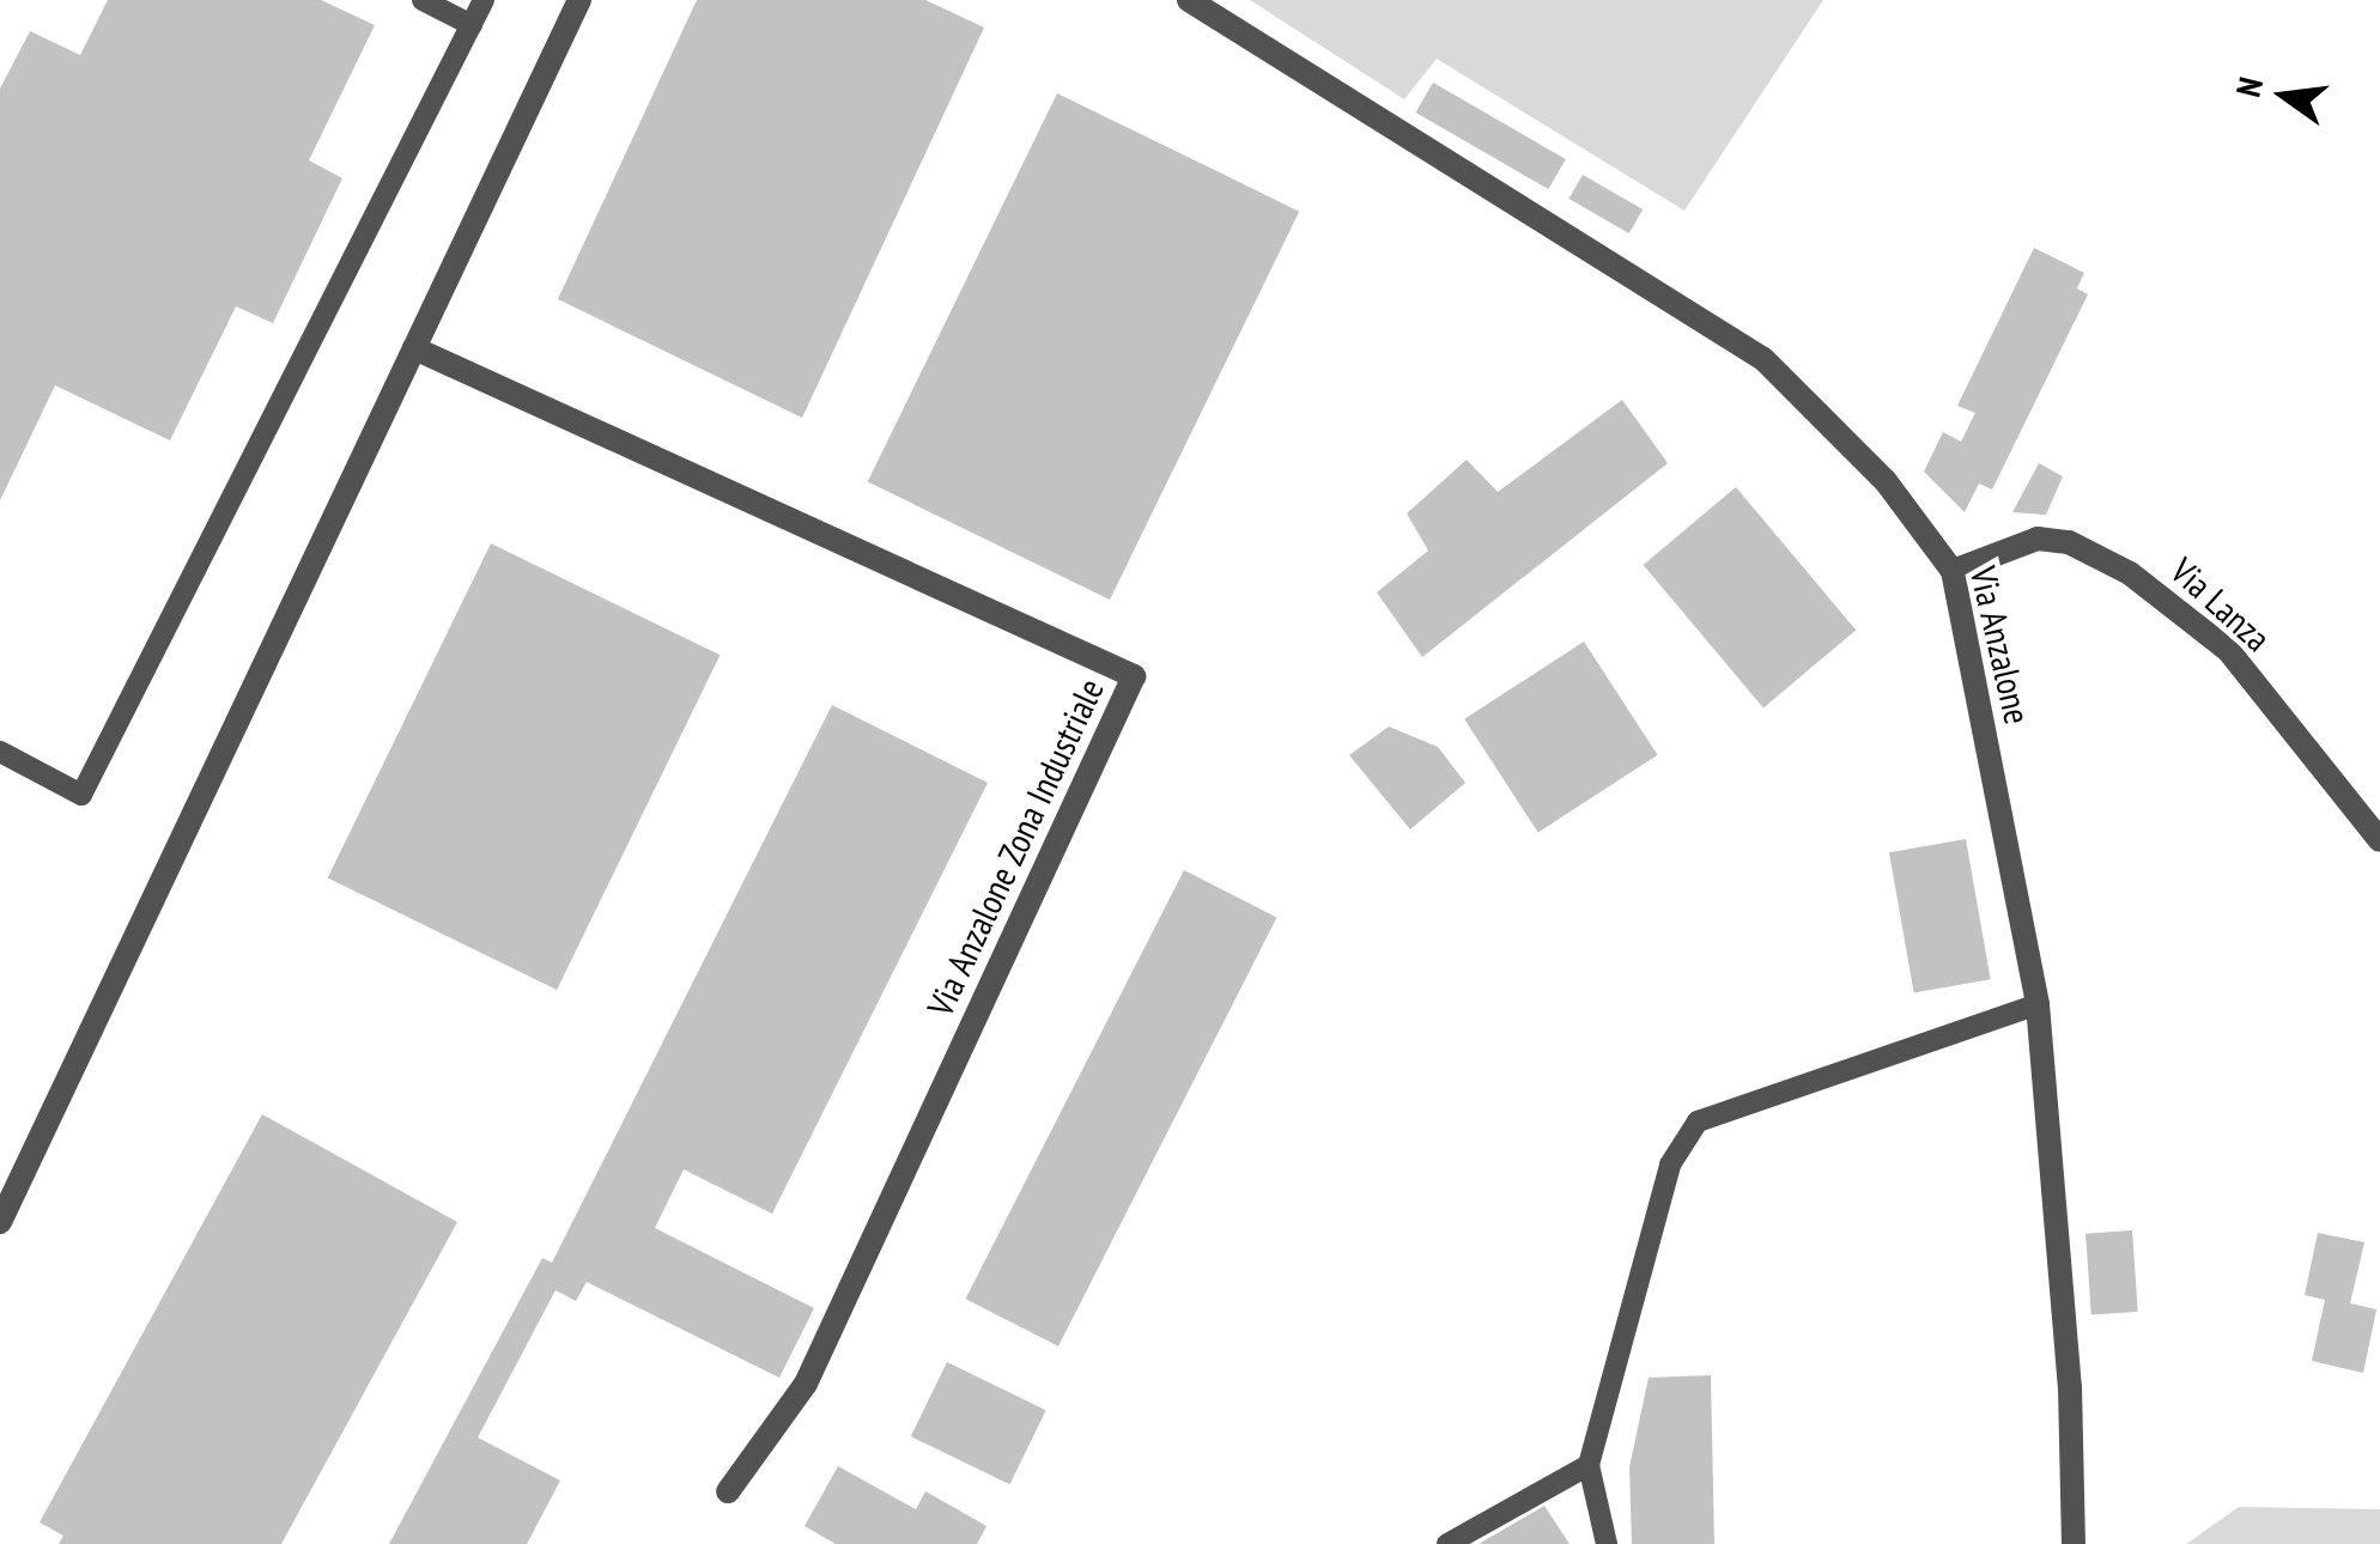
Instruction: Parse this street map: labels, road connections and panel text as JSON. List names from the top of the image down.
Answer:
{
  "streets": {
    "street": ["Via Lanza", "Via Anzalone", "Via Anzalone Zona Industriale"]
  },
  "crossings": [
    ["Via Lanza", "Via Anzalone"]
  ],
  "north": "left"
}
